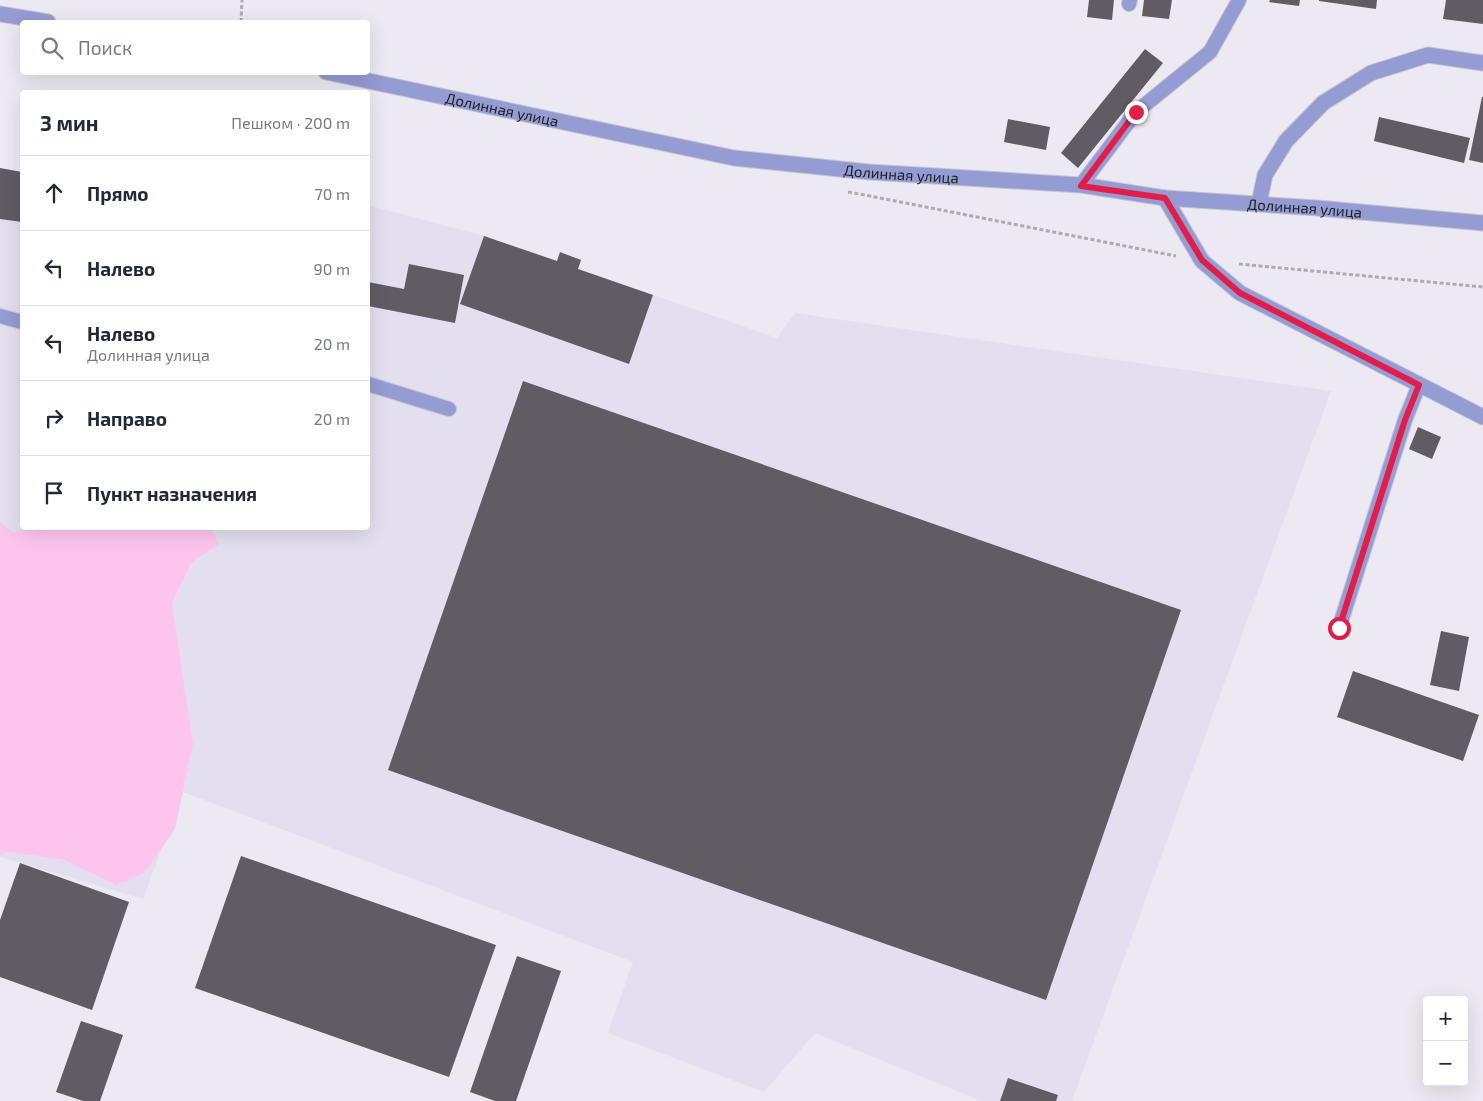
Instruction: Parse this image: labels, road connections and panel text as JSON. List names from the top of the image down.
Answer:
{
  "streets": {
    "street": ["Долинная улица"]
  },
  "page": {
    "search": "Поиск",
    "heading": ["3 мин", "Пешком · 200 m"],
    "list": [
      ["Прямо", "70 m"],
      ["Налево", "90 m"],
      ["Налево", "Долинная улица", "20 m"],
      ["Направо", "20 m"],
      "Пункт назначения"
    ],
    "map_buttons": ["+", "−"]
  }
}
